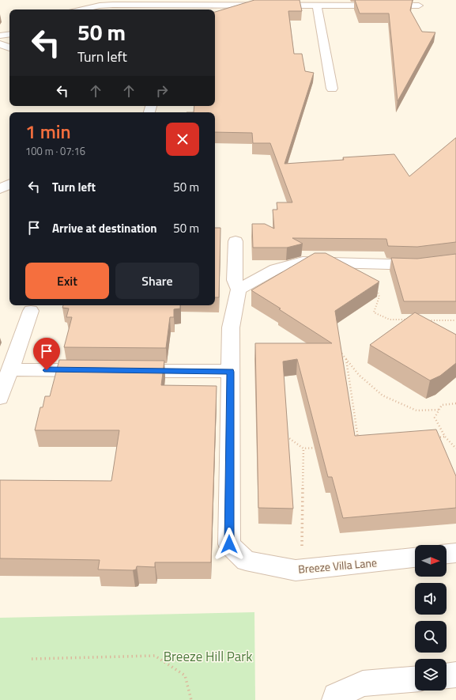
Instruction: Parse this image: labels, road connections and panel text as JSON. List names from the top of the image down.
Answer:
{
  "streets": {
    "street": ["Breeze Villa Lane"]
  },
  "parks": ["Breeze Hill Park"],
  "north": "right",
  "page": {
    "turn": ["50 m", "Turn left"],
    "heading": ["1 min", "100 m · 07:16"],
    "list": [
      {
        "name": "Turn left",
        "value": "50 m"
      },
      {
        "name": "Arrive at destination",
        "value": "50 m"
      }
    ],
    "buttons": ["Exit", "Share"]
  }
}
